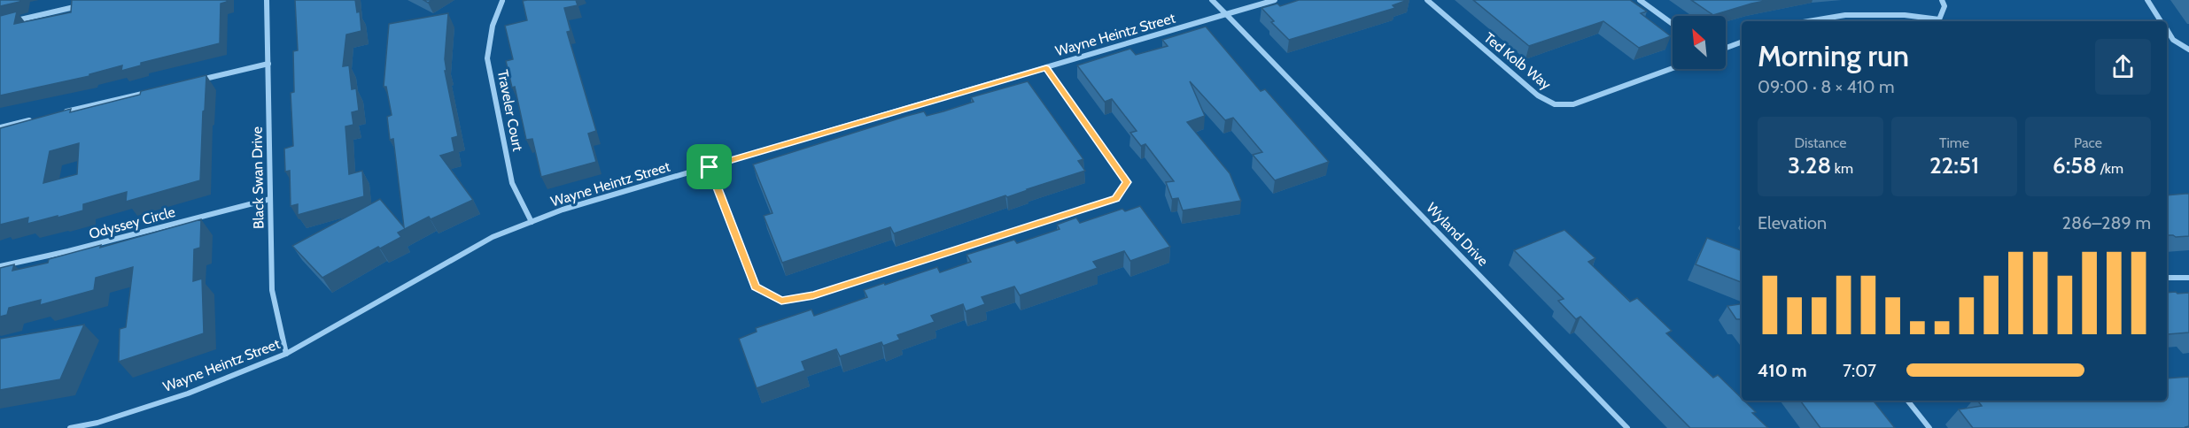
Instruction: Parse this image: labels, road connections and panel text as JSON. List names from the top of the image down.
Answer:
{
  "streets": {
    "street": [
      "Wayne Heintz Street",
      "Ted Kolb Way",
      "Traveler Court",
      "Black Swan Drive",
      "Odyssey Circle",
      "Wyland Drive"
    ]
  },
  "crossings": [
    ["Wayne Heintz Street", "Traveler Court"],
    ["Wayne Heintz Street", "Black Swan Drive"],
    ["Wayne Heintz Street", "Wyland Drive"],
    ["Black Swan Drive", "Odyssey Circle"]
  ],
  "north": "top left",
  "page": {
    "heading": ["Morning run", "09:00 · 8 × 410 m"],
    "stats": [
      ["Distance", "3.28 km"],
      ["Time", "22:51"],
      ["Pace", "6:58 /km"]
    ],
    "chart": ["Elevation", "286–289 m"],
    "list": [
      {
        "name": "410 m",
        "note": "7:07"
      }
    ]
  }
}
